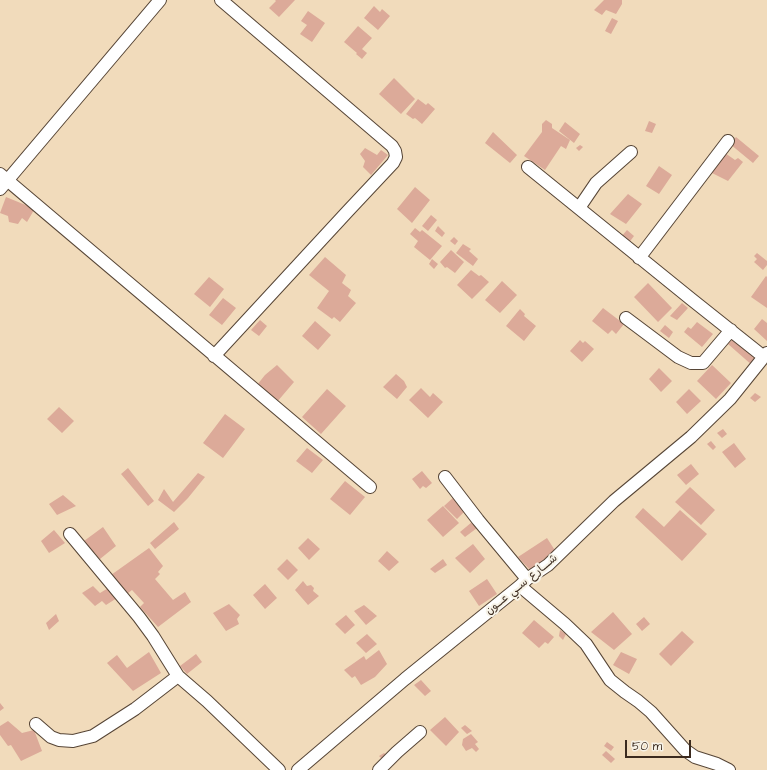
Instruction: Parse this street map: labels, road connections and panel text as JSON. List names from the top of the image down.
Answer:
{
  "streets": {
    "street": ["شــــارع ســي عـــون"]
  },
  "scale_bar": "50 m"
}
